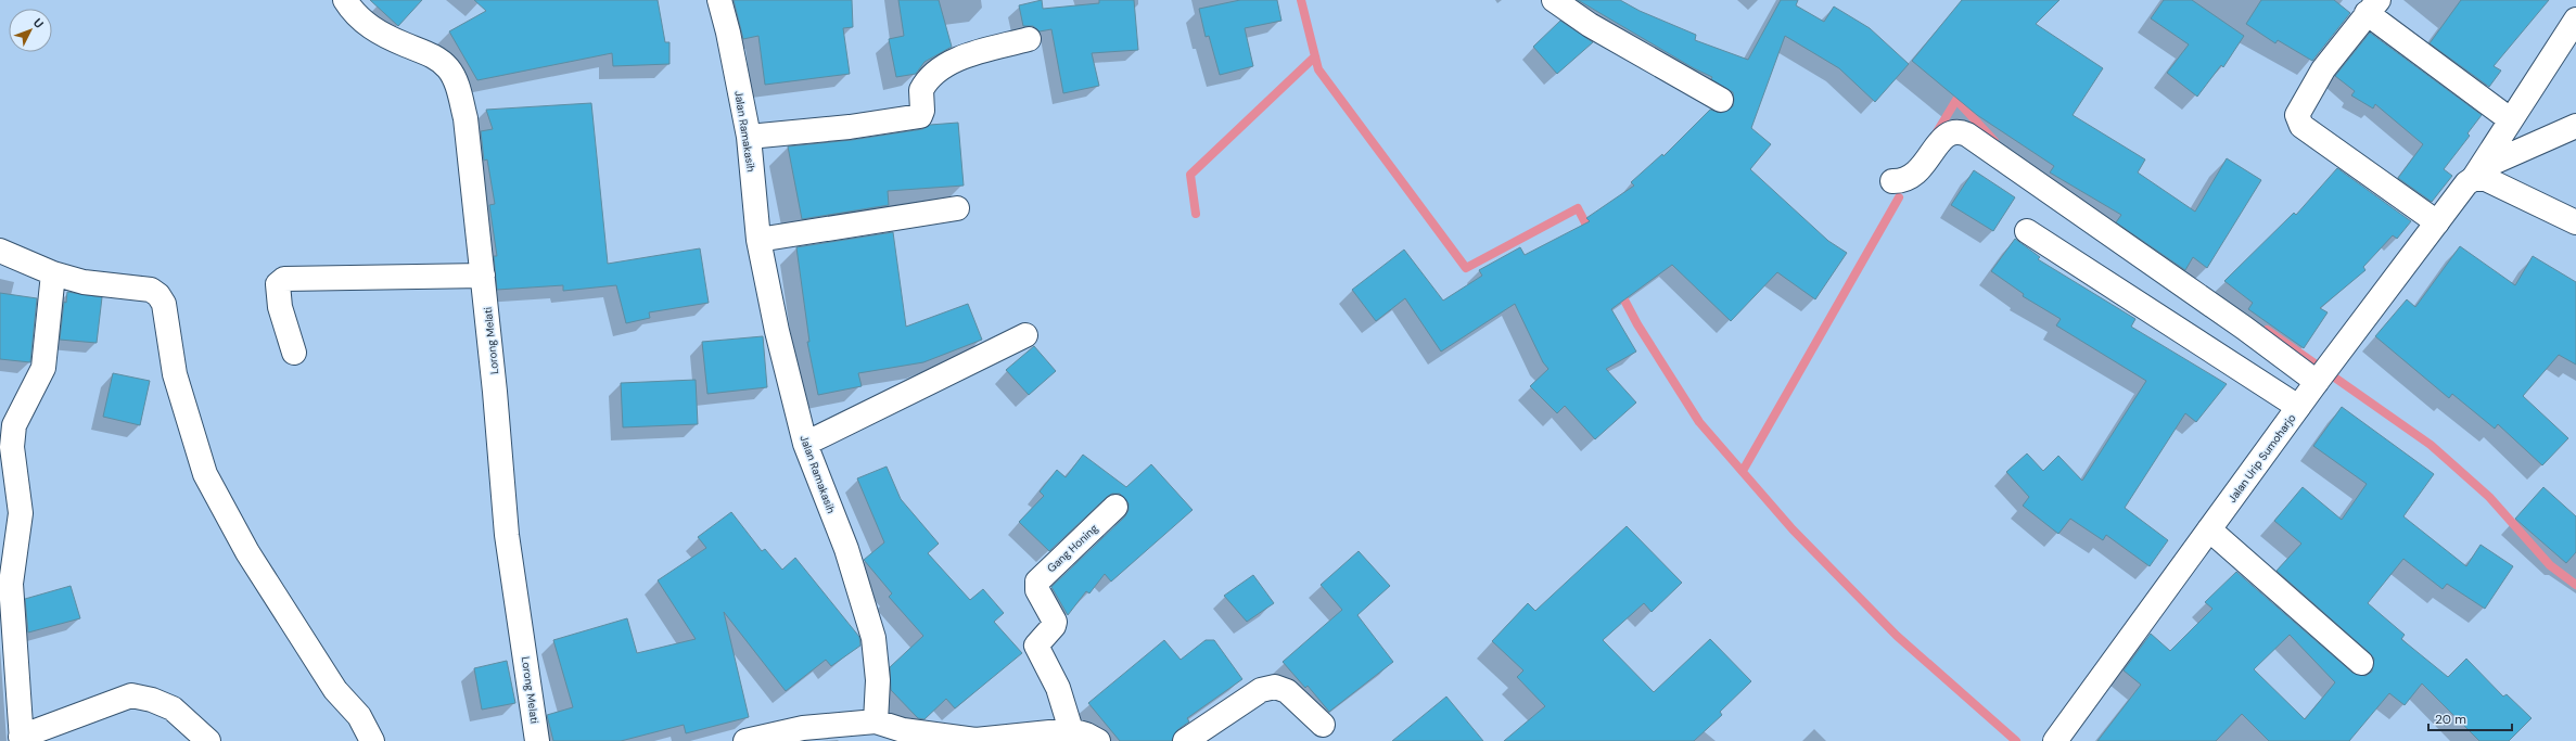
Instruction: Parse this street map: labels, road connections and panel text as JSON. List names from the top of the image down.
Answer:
{
  "streets": {
    "street": [
      "Jalan Ramakasih",
      "Lorong Melati",
      "Jalan Urip Sumoharjo",
      "Gang Honing"
    ]
  },
  "scale_bar": "20 m",
  "north": "top right"
}
